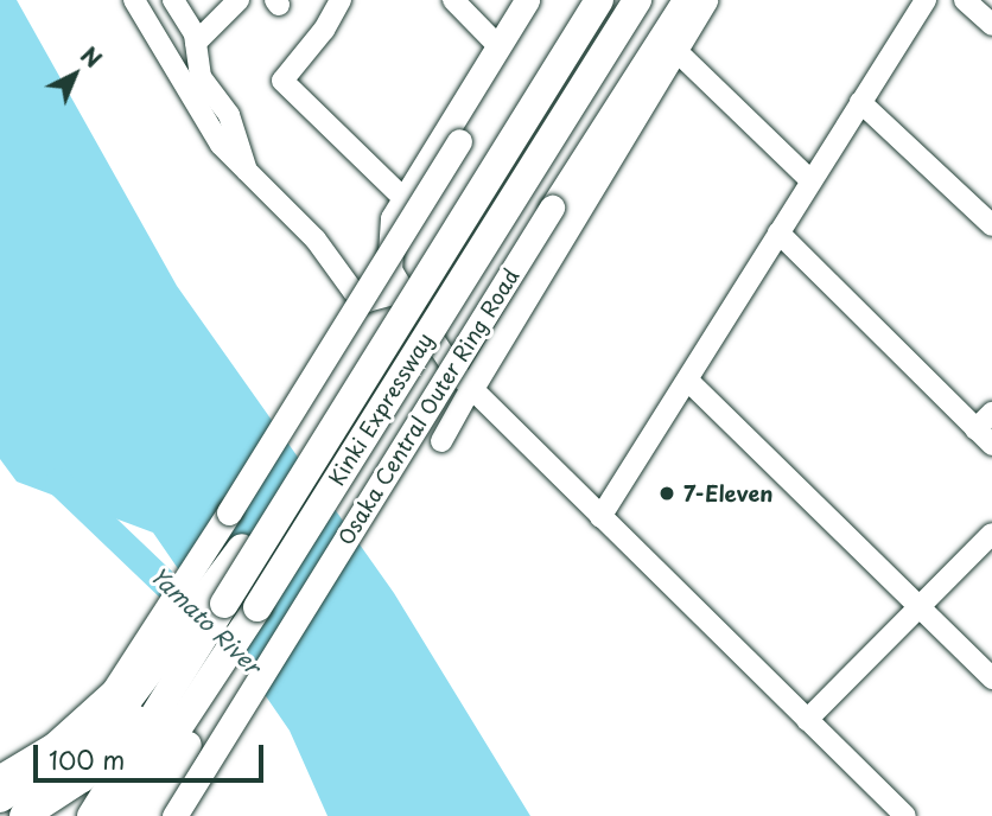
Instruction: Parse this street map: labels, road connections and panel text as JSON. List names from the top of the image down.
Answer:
{
  "streets": {
    "highway": ["Kinki Expressway"],
    "main road": ["Osaka Central Outer Ring Road"]
  },
  "water": ["Yamato River"],
  "places": ["7-Eleven"],
  "scale_bar": "100 m",
  "north": "top right"
}
